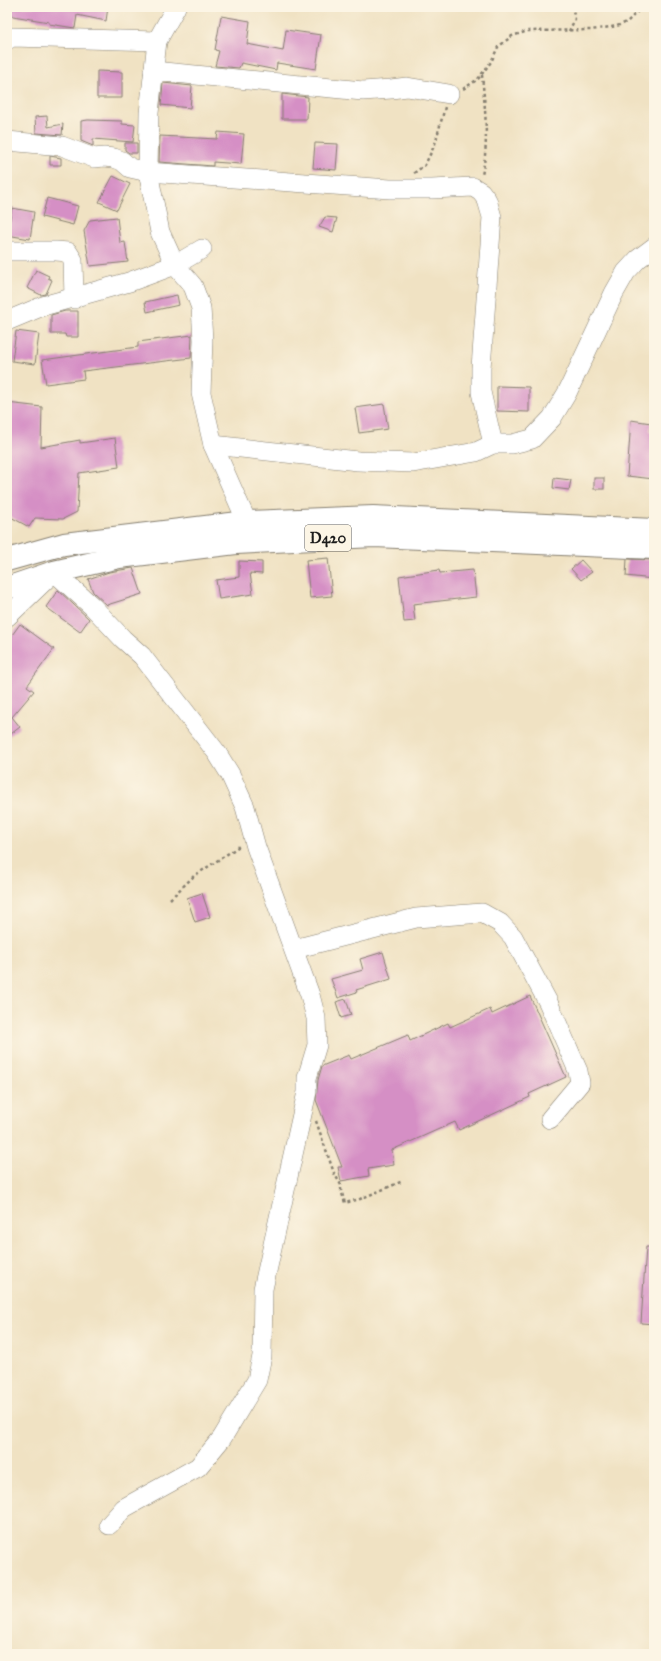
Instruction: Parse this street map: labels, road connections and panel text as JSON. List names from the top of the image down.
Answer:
{
  "streets": {
    "highway": ["D420"]
  }
}
